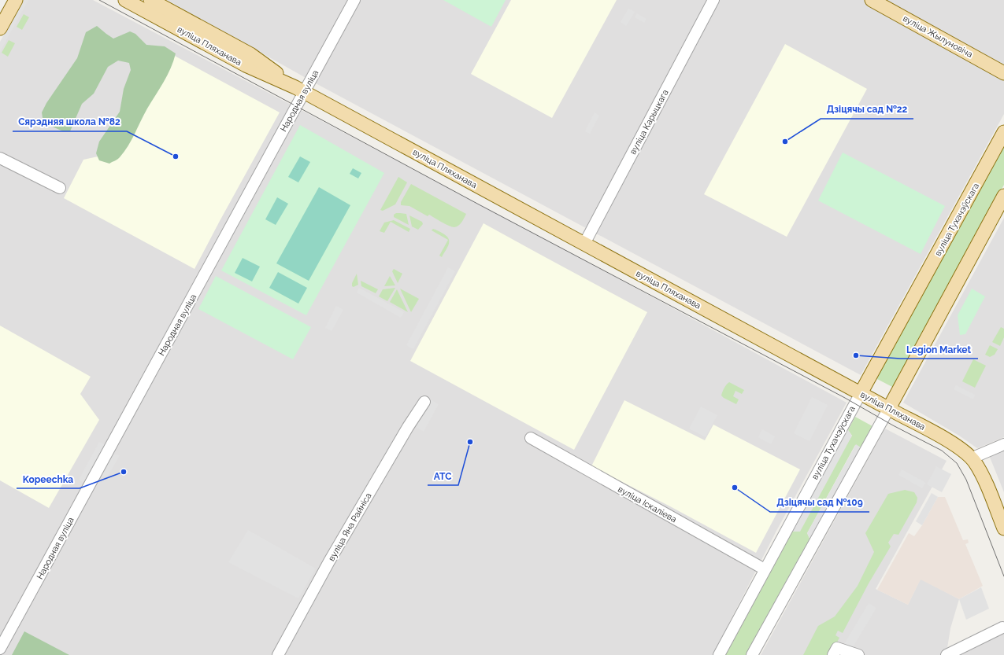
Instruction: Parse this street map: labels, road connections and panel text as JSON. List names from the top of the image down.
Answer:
{
  "streets": {
    "main road": ["вуліца Жылуновіча", "вуліца Пляханава", "вуліца Тухачэўскага"],
    "street": [
      "Народная вуліца",
      "вуліца Карыцкага",
      "вуліца Іскаліева",
      "вуліца Яна Райніса"
    ]
  },
  "crossings": [
    ["вуліца Пляханава", "Народная вуліца"],
    ["вуліца Пляханава", "вуліца Карыцкага"],
    ["вуліца Пляханава", "вуліца Тухачэўскага"],
    ["вуліца Тухачэўскага", "вуліца Іскаліева"]
  ],
  "places": [
    "Дзіцячы сад №22",
    "Сярэдняя школа №82",
    "Legion Market",
    "АТС",
    "Kopeechka",
    "Дзіцячы сад №109"
  ]
}
